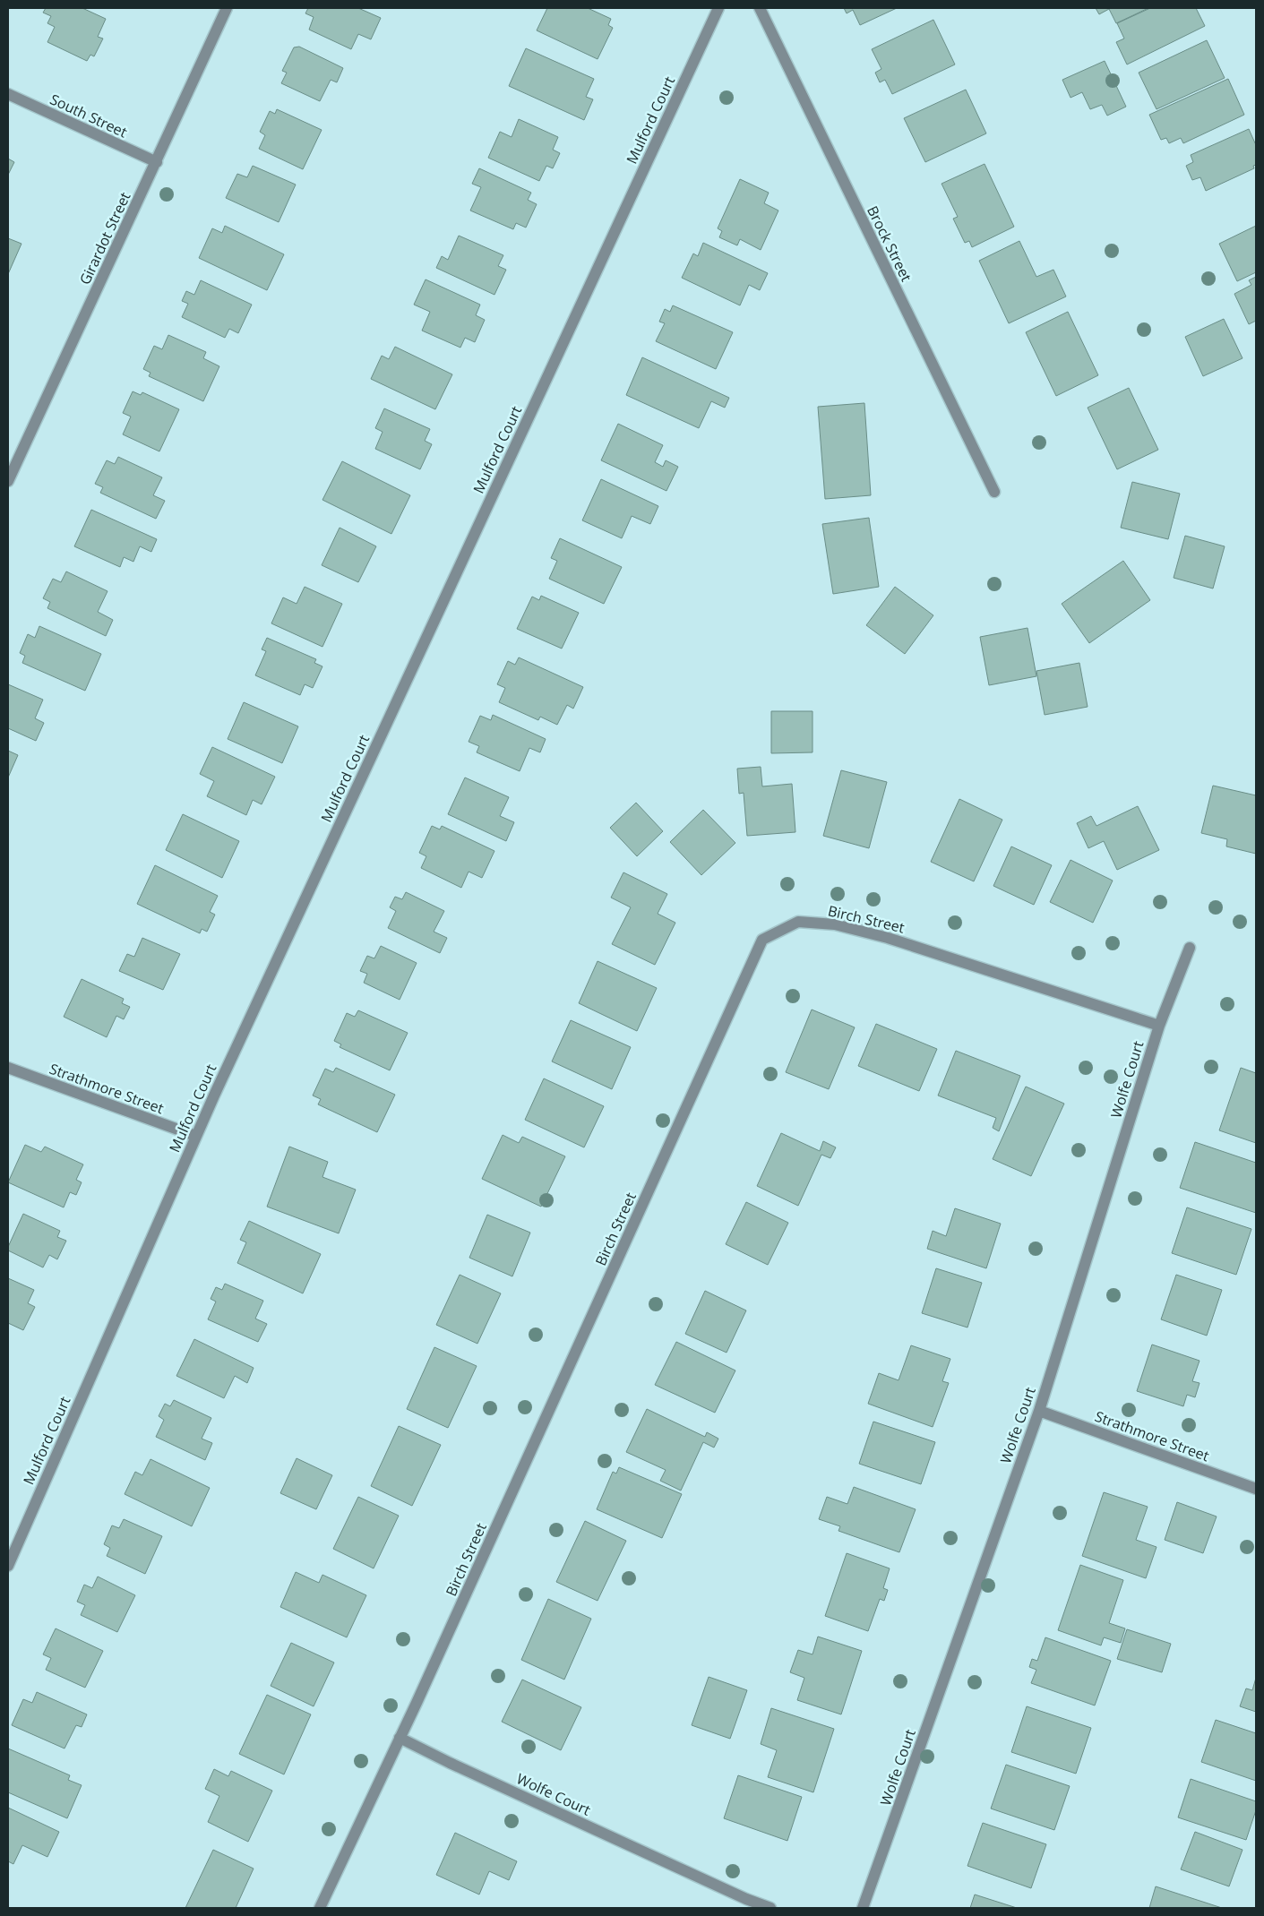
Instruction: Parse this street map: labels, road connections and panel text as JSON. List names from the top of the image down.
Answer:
{
  "streets": {
    "street": [
      "South Street",
      "Mulford Court",
      "Girardot Street",
      "Brock Street",
      "Birch Street",
      "Wolfe Court",
      "Strathmore Street"
    ]
  },
  "crossings": [
    ["South Street", "Girardot Street"],
    ["Mulford Court", "Strathmore Street"],
    ["Birch Street", "Wolfe Court"],
    ["Wolfe Court", "Strathmore Street"]
  ]
}
